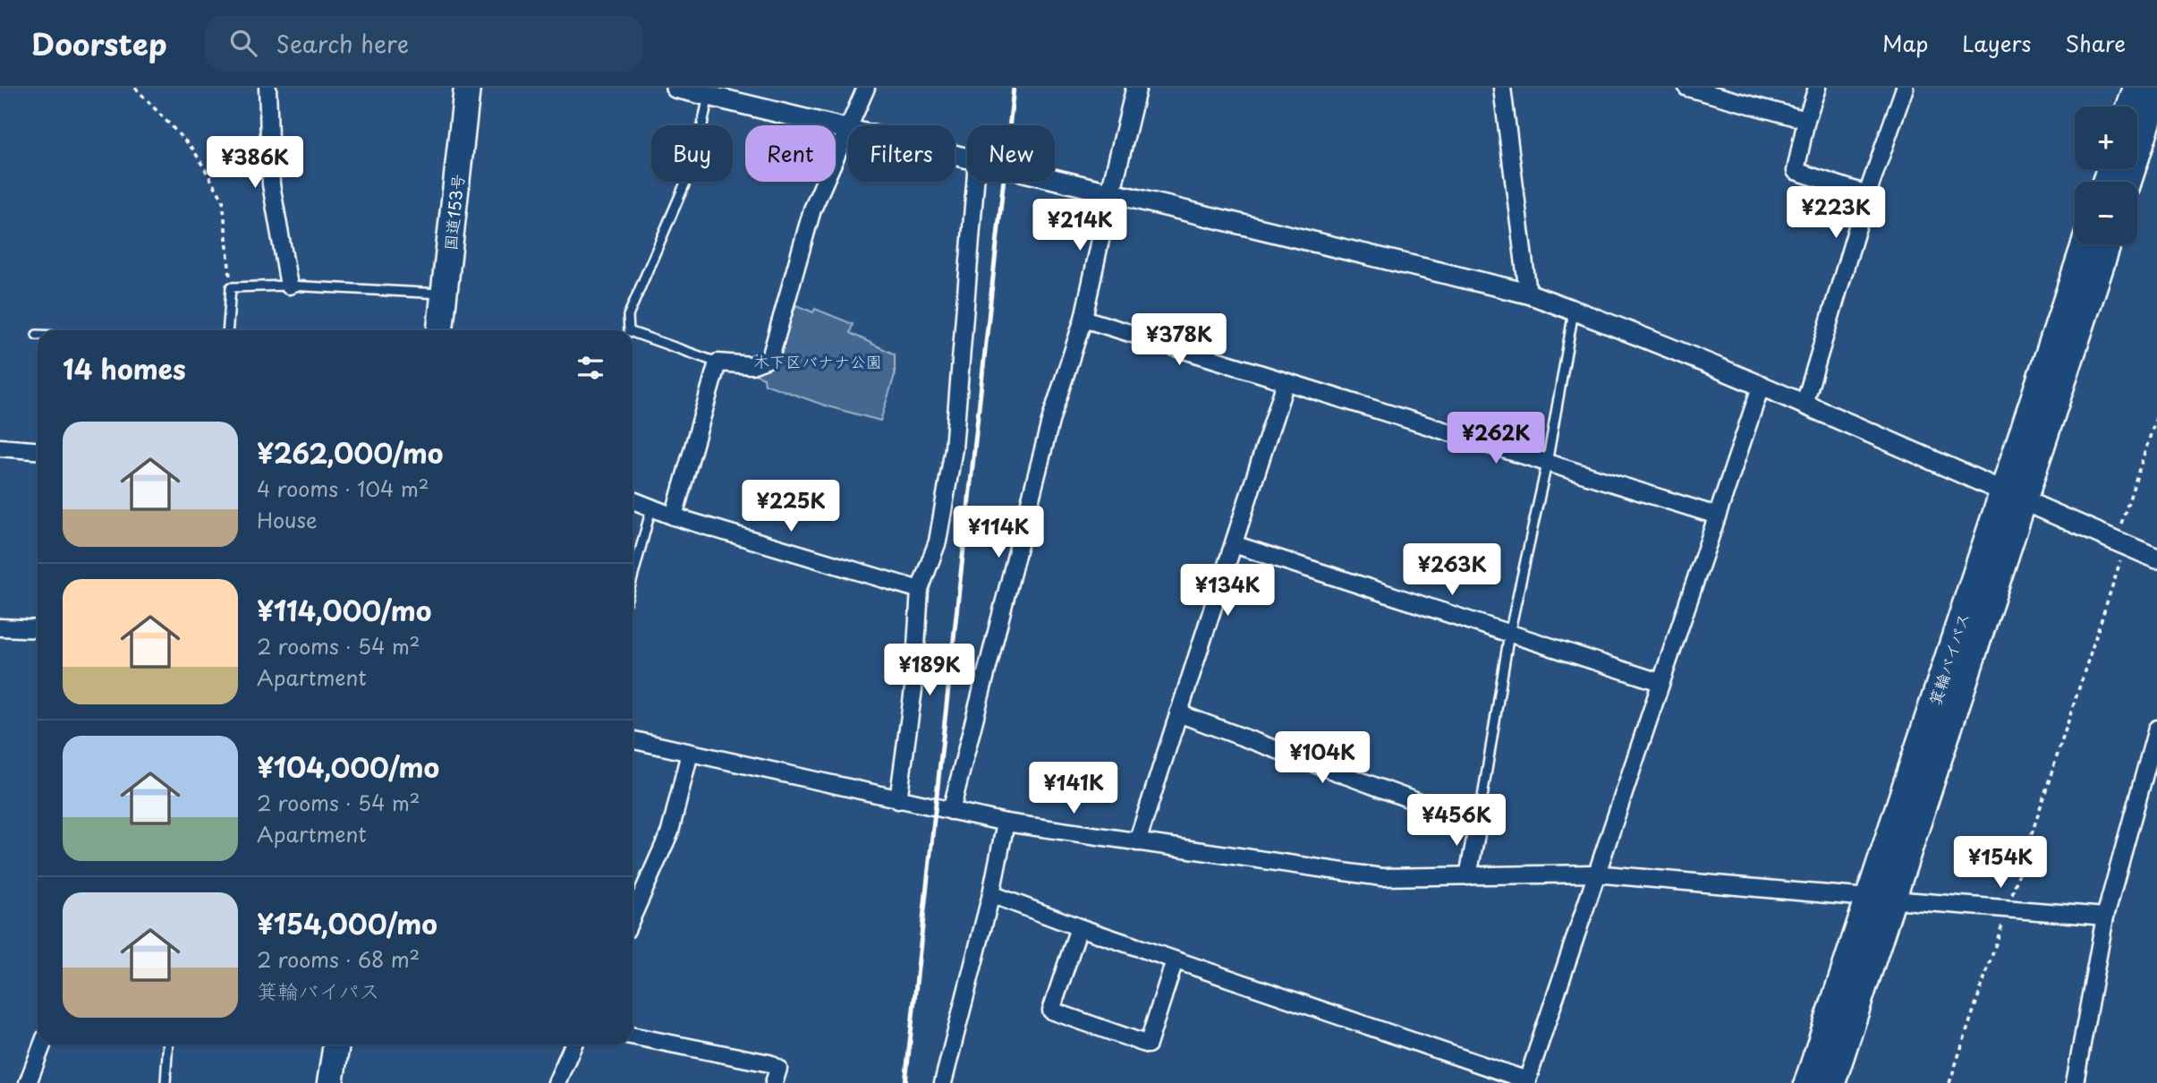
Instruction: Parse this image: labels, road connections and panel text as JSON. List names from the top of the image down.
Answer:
{
  "streets": {
    "highway": ["国道153号", "箕輪バイパス"]
  },
  "parks": ["木下区バナナ公園"],
  "page": {
    "header": "Doorstep",
    "search": "Search here",
    "nav": ["Map", "Layers", "Share"],
    "map_buttons": ["+", "−"],
    "chip": [
      "Buy",
      "Rent",
      "Filters",
      "New"
    ],
    "price": [
      "¥386K",
      "¥223K",
      "¥214K",
      "¥378K",
      "¥262K",
      "¥225K",
      "¥114K",
      "¥263K",
      "¥134K",
      "¥189K",
      "¥104K",
      "¥141K",
      "¥456K",
      "¥154K"
    ],
    "heading": "14 homes",
    "list": [
      {
        "name": "¥262,000/mo",
        "note": "4 rooms · 104 m² · House"
      },
      {
        "name": "¥114,000/mo",
        "note": "2 rooms · 54 m² · Apartment"
      },
      {
        "name": "¥104,000/mo",
        "note": "2 rooms · 54 m² · Apartment"
      },
      {
        "name": "¥154,000/mo",
        "note": "2 rooms · 68 m² · 箕輪バイパス"
      }
    ]
  }
}
